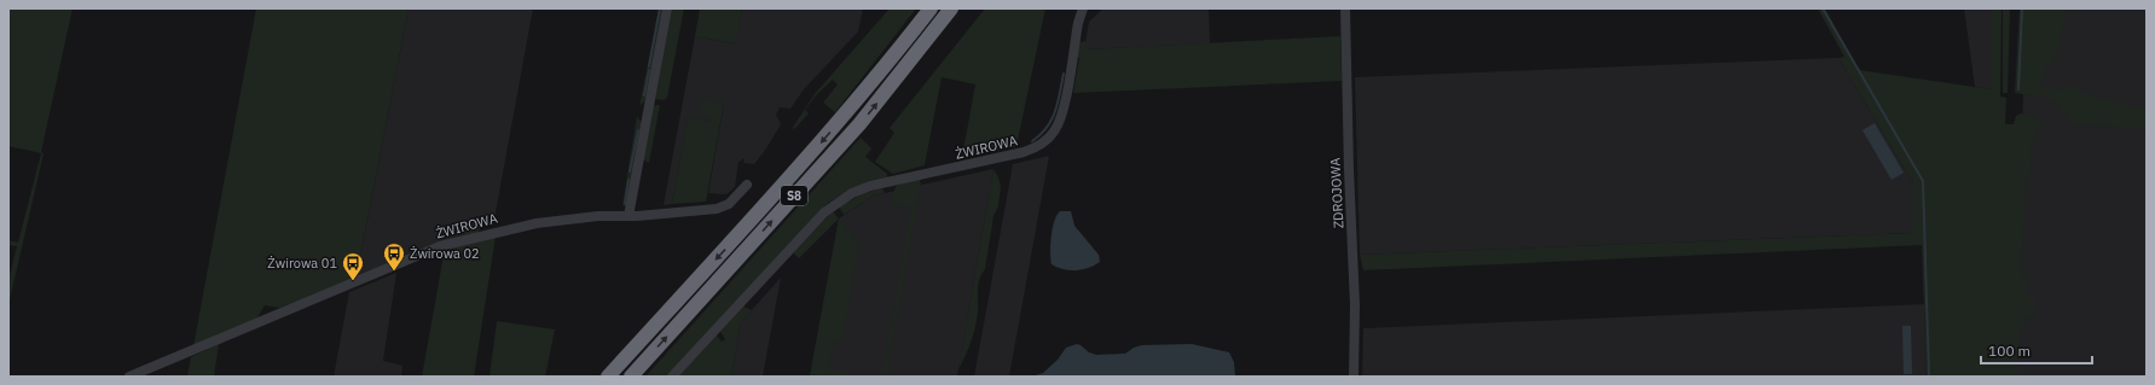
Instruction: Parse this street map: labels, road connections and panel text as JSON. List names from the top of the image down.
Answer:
{
  "streets": {
    "highway": ["S8"],
    "street": ["ŻWIROWA", "ZDROJOWA"]
  },
  "places": {
    "bus stop": ["Żwirowa 02", "Żwirowa 01"]
  },
  "scale_bar": "100 m"
}
